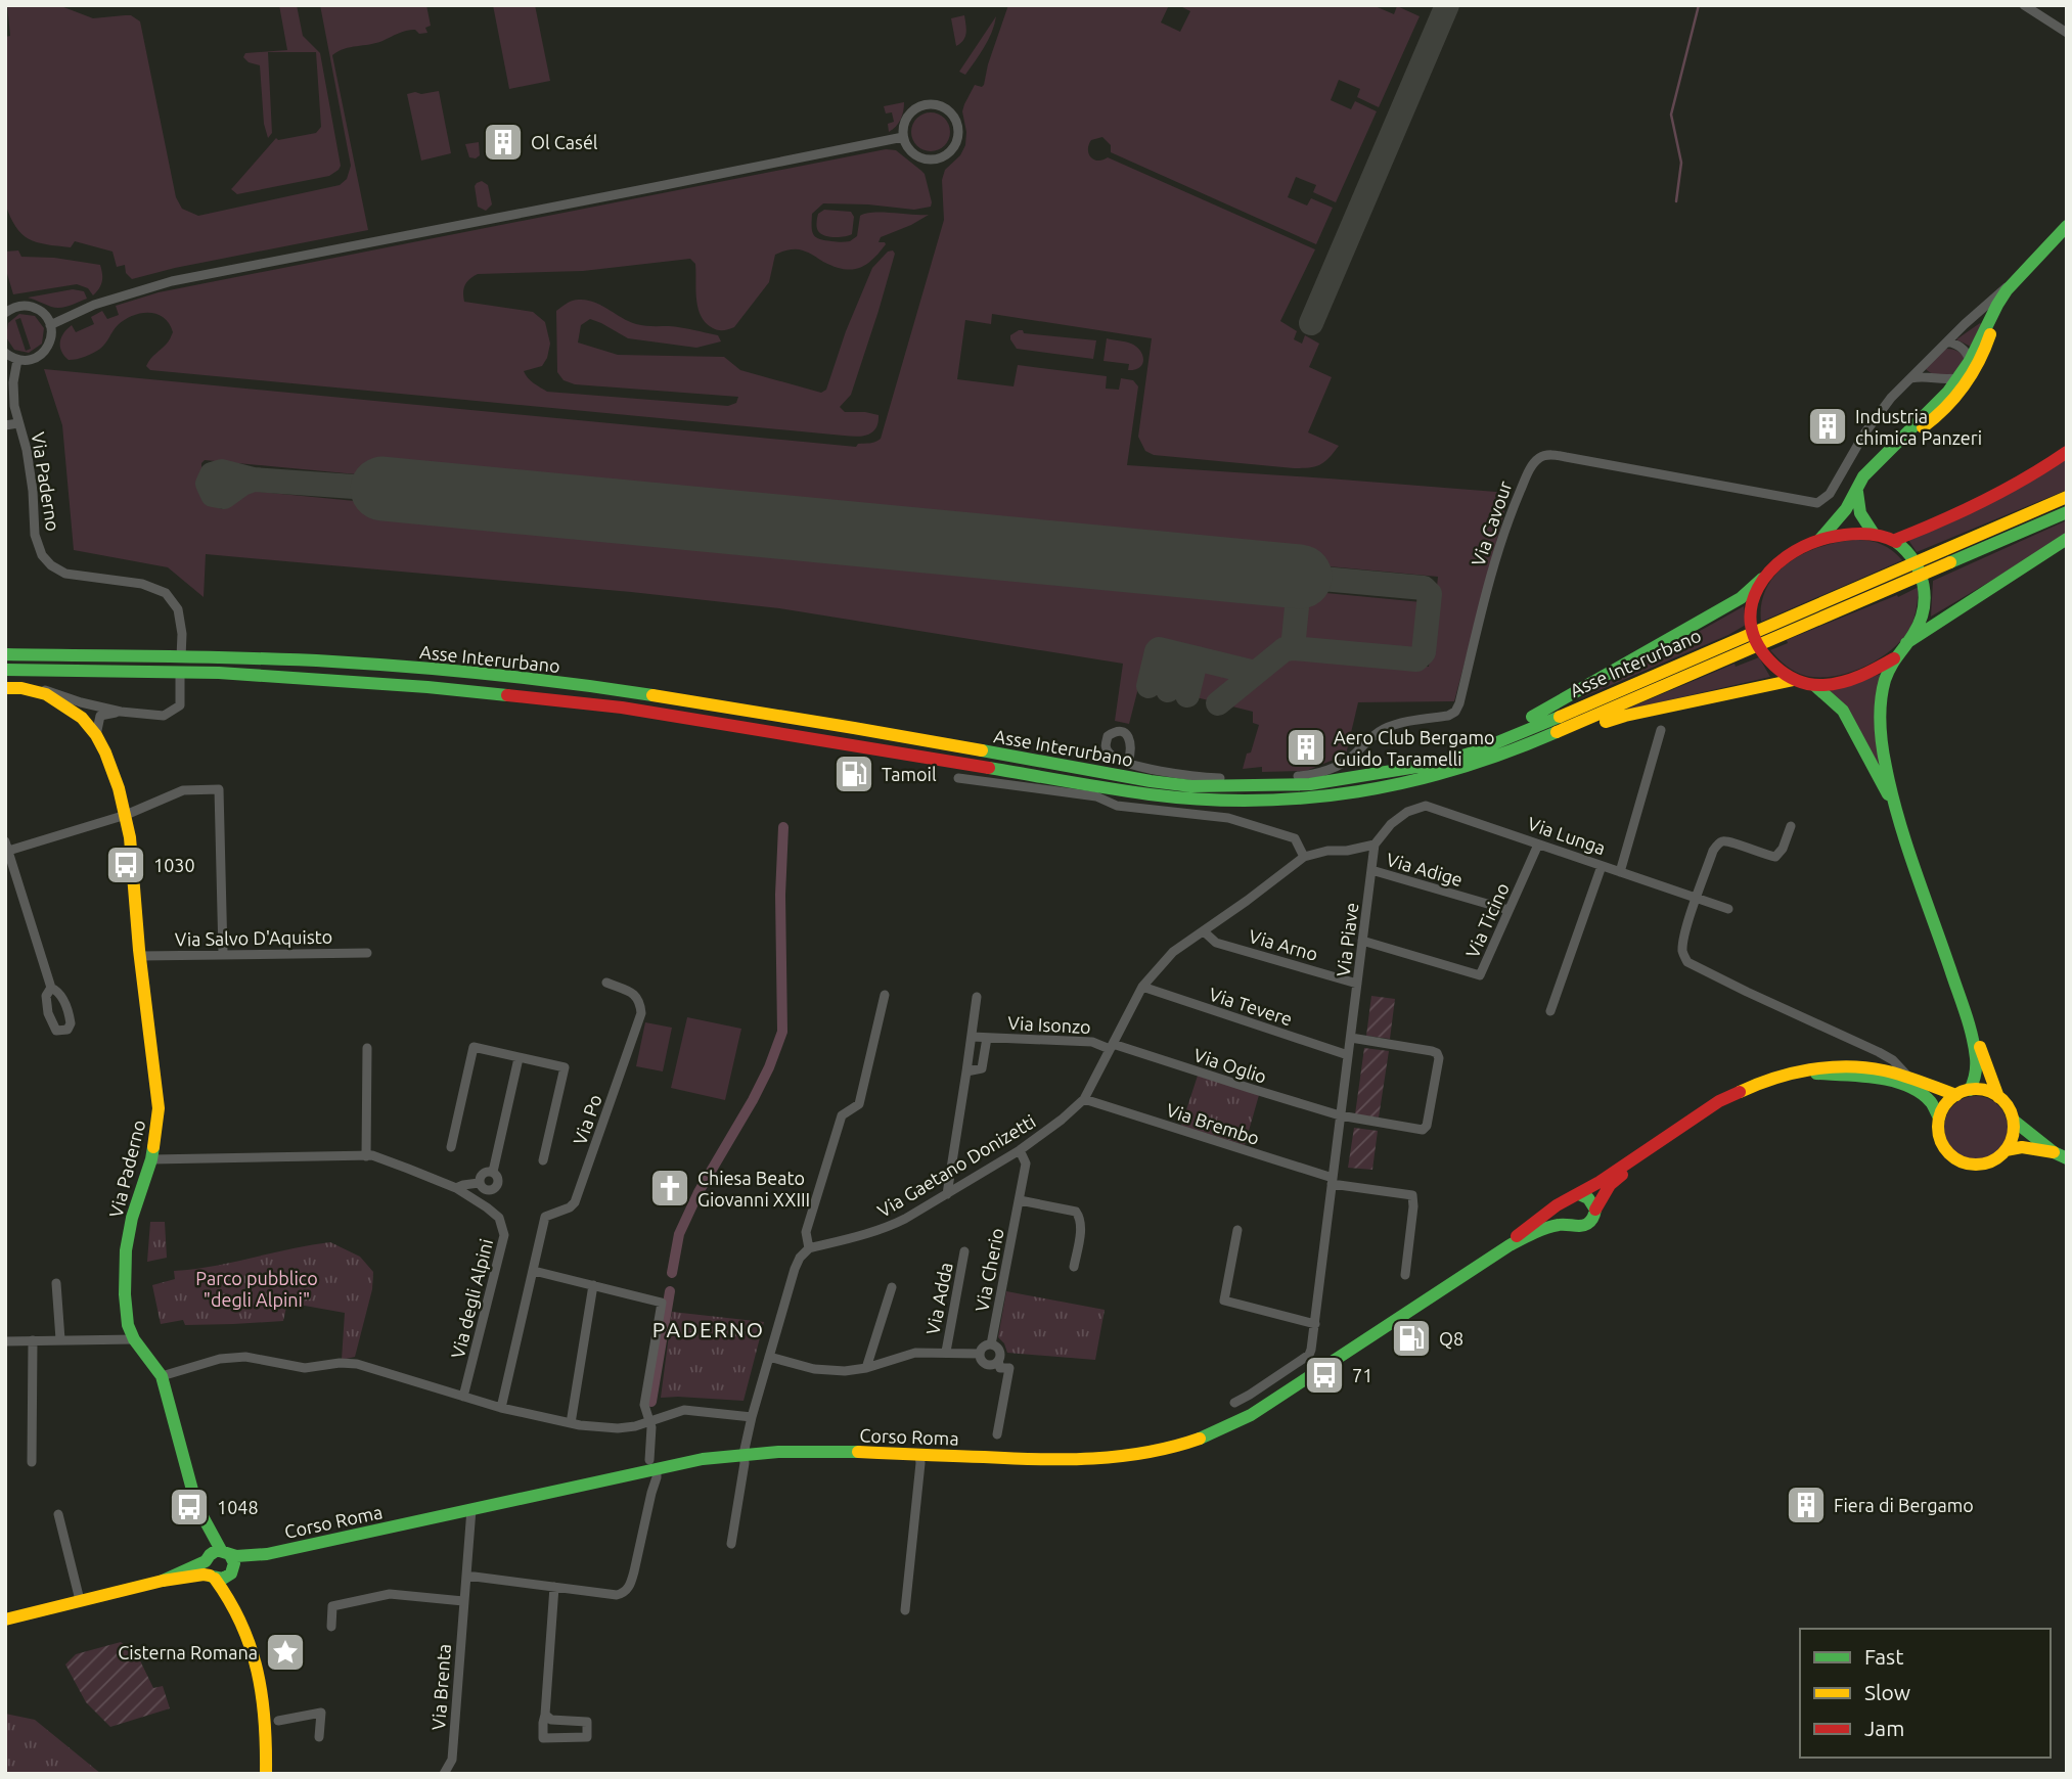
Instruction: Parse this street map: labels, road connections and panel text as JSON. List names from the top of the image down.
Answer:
{
  "streets": {
    "main road": ["Via Paderno", "Asse Interurbano", "Corso Roma"],
    "street": [
      "Via Cavour",
      "Via Lunga",
      "Via Adige",
      "Via Ticino",
      "Via Salvo D'Aquisto",
      "Via Piave",
      "Via Arno",
      "Via Tevere",
      "Via Isonzo",
      "Via Oglio",
      "Via Po",
      "Via Brembo",
      "Via Gaetano Donizetti",
      "Via Cherio",
      "Via degli Alpini",
      "Via Adda",
      "Via Brenta"
    ]
  },
  "crossings": [
    ["Via Paderno", "Via Salvo D'Aquisto"],
    ["Via Paderno", "Via degli Alpini"],
    ["Via Paderno", "Corso Roma"],
    ["Via Lunga", "Via Ticino"],
    ["Via Lunga", "Via Piave"],
    ["Via Lunga", "Via Gaetano Donizetti"],
    ["Via Adige", "Via Ticino"],
    ["Via Adige", "Via Piave"],
    ["Via Ticino", "Via Piave"],
    ["Via Piave", "Via Arno"],
    ["Via Piave", "Via Tevere"],
    ["Via Piave", "Via Oglio"],
    ["Via Piave", "Via Brembo"],
    ["Via Piave", "Via Gaetano Donizetti"],
    ["Via Arno", "Via Gaetano Donizetti"],
    ["Via Tevere", "Via Gaetano Donizetti"],
    ["Via Isonzo", "Via Oglio"],
    ["Via Isonzo", "Via Gaetano Donizetti"],
    ["Via Oglio", "Via Gaetano Donizetti"],
    ["Via Brembo", "Via Gaetano Donizetti"],
    ["Via Gaetano Donizetti", "Via Cherio"],
    ["Via Cherio", "Via Adda"],
    ["Corso Roma", "Via Brenta"]
  ],
  "districts": ["PADERNO"],
  "parks": ["Parco pubblico \"degli Alpini\""],
  "places": {
    "building": [
      "Ol Casél",
      "Industria chimica Panzeri",
      "Aero Club Bergamo Guido Taramelli",
      "Fiera di Bergamo"
    ],
    "fuel station": ["Tamoil", "Q8"],
    "bus stop": ["1030", "71", "1048"],
    "church": ["Chiesa Beato Giovanni XXIII"],
    "place": ["Cisterna Romana"]
  },
  "legend": ["Fast", "Slow", "Jam"]
}
